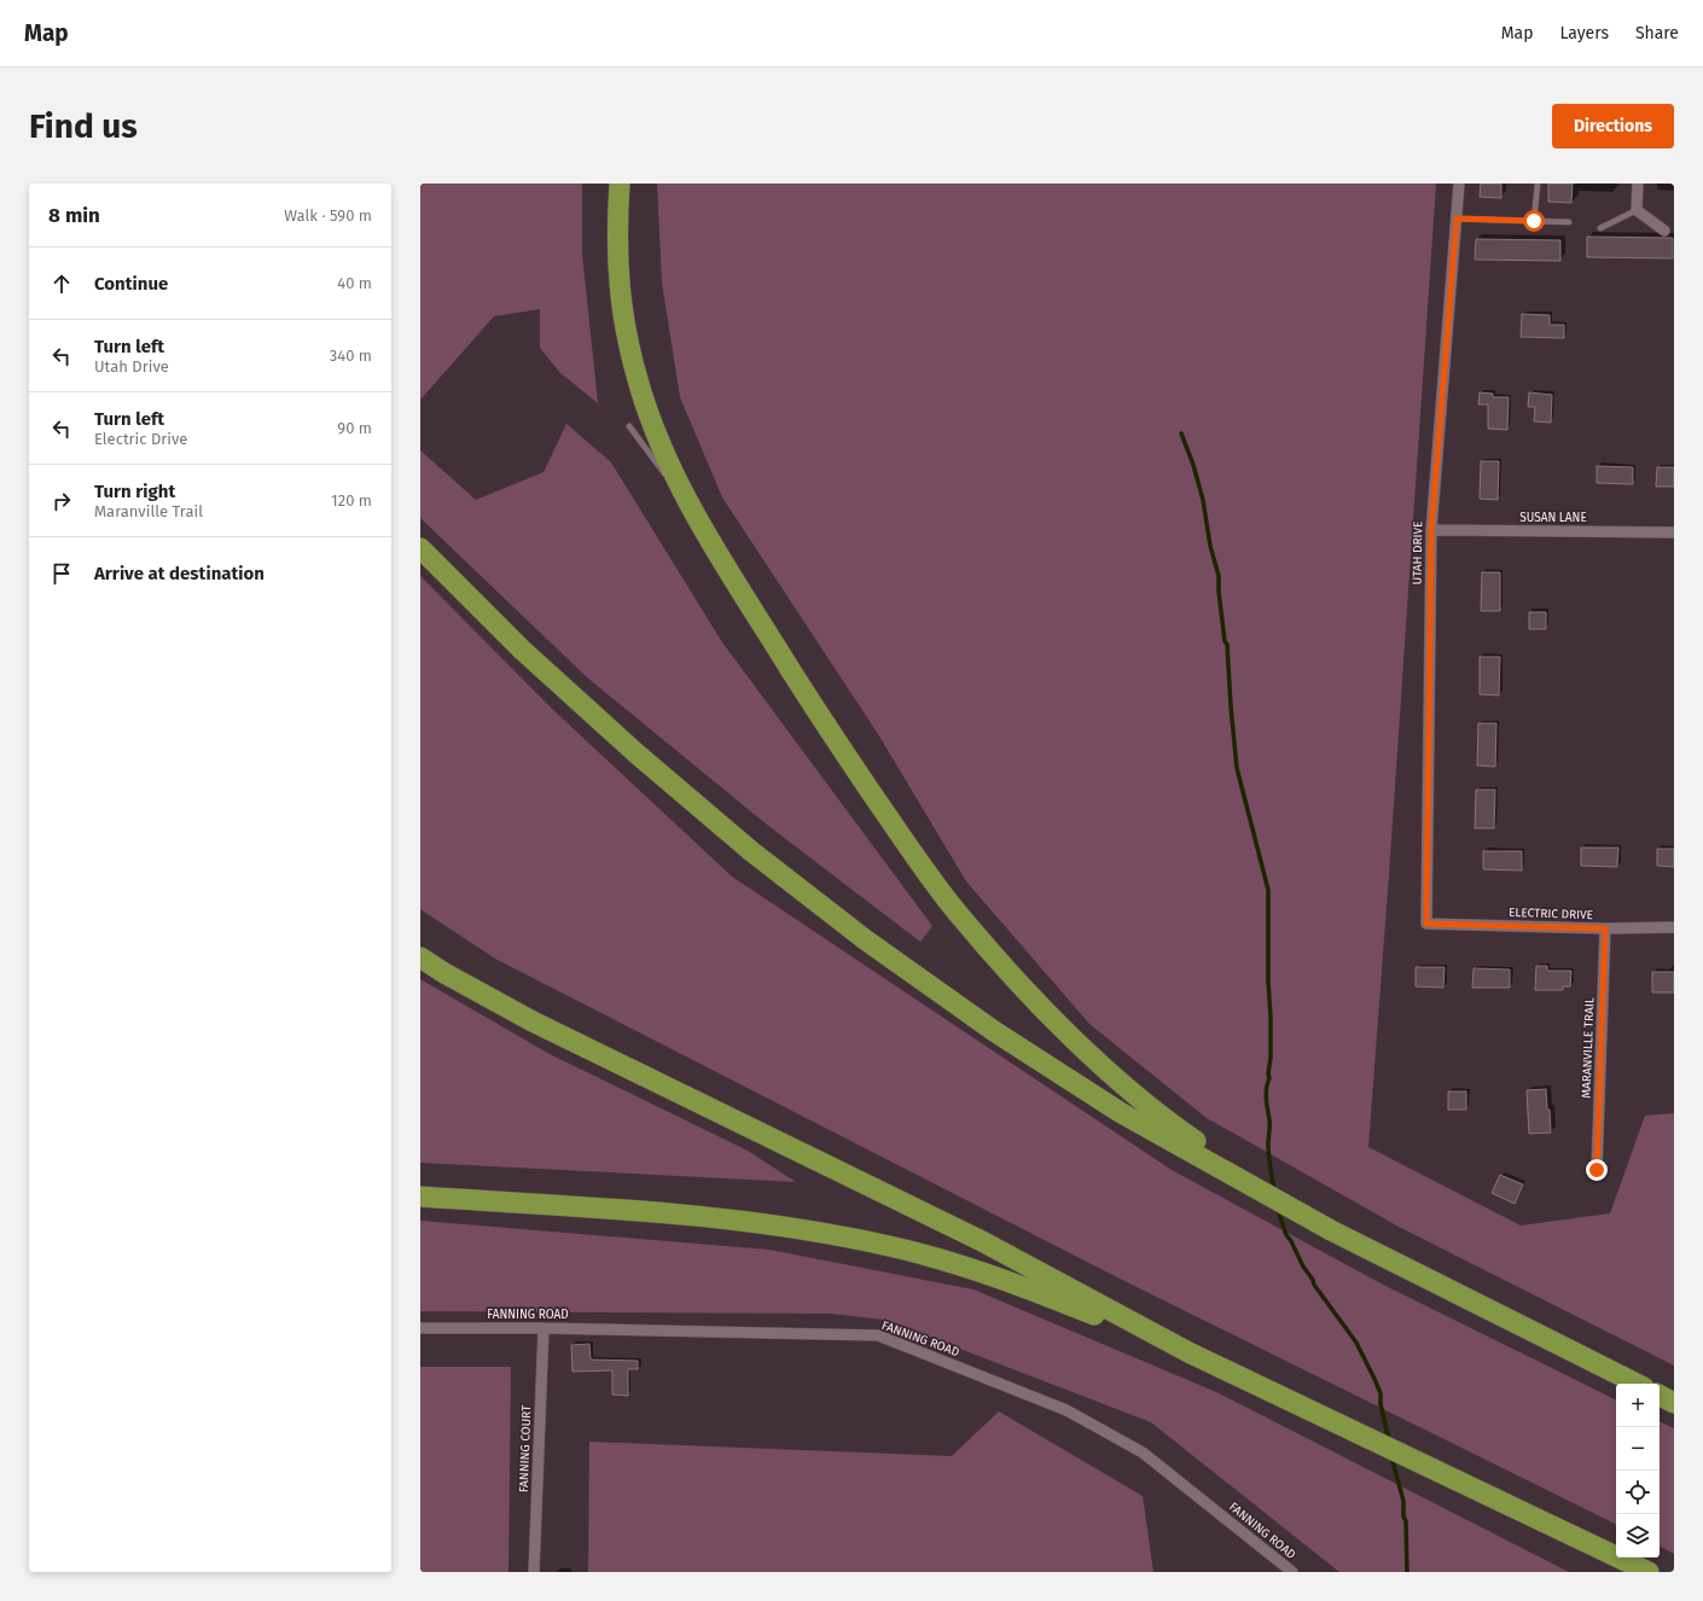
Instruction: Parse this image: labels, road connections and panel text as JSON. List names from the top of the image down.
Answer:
{
  "streets": {
    "street": [
      "SUSAN LANE",
      "UTAH DRIVE",
      "ELECTRIC DRIVE",
      "MARANVILLE TRAIL",
      "FANNING ROAD",
      "FANNING COURT"
    ]
  },
  "crossings": [
    ["SUSAN LANE", "UTAH DRIVE"],
    ["UTAH DRIVE", "ELECTRIC DRIVE"],
    ["ELECTRIC DRIVE", "MARANVILLE TRAIL"],
    ["FANNING ROAD", "FANNING COURT"]
  ],
  "page": {
    "header": "Map",
    "nav": ["Map", "Layers", "Share"],
    "buttons": "Directions",
    "title": "Find us",
    "heading": ["8 min", "Walk · 590 m"],
    "list": [
      ["Continue", "40 m"],
      ["Turn left", "Utah Drive", "340 m"],
      ["Turn left", "Electric Drive", "90 m"],
      ["Turn right", "Maranville Trail", "120 m"],
      "Arrive at destination"
    ],
    "map_buttons": ["+", "−"]
  }
}
